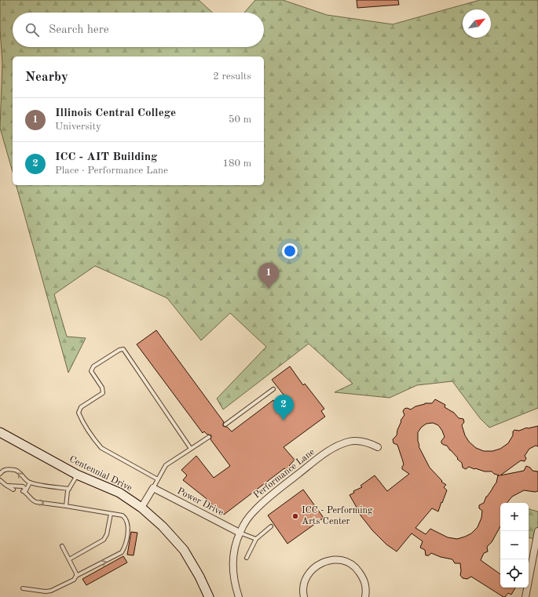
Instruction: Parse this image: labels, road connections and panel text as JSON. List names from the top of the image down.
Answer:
{
  "streets": {
    "main road": ["Centennial Drive"],
    "street": ["Performance Lane", "Power Drive"]
  },
  "crossings": [
    ["Performance Lane", "Power Drive"]
  ],
  "places": ["ICC - Performing Arts Center"],
  "north": "top right",
  "page": {
    "search": "Search here",
    "heading": ["Nearby", "2 results"],
    "list": [
      {
        "mark": "1",
        "name": "Illinois Central College",
        "note": "University",
        "value": "50 m"
      },
      {
        "mark": "2",
        "name": "ICC - AIT Building",
        "note": "Place · Performance Lane",
        "value": "180 m"
      }
    ],
    "pins": ["1", "2"],
    "map_buttons": ["+", "−"]
  }
}
